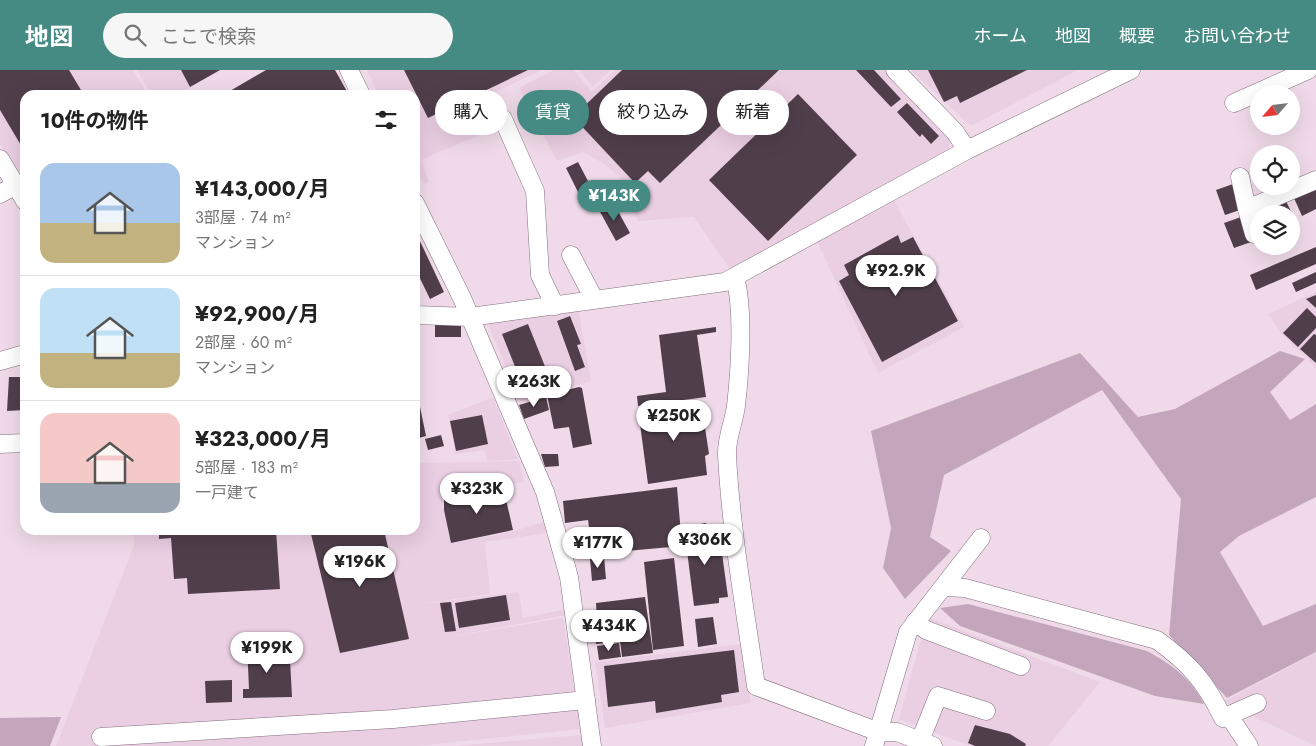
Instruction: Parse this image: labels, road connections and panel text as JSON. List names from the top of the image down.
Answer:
{
  "north": "bottom left",
  "page": {
    "header": "地図",
    "search": "ここで検索",
    "nav": [
      "ホーム",
      "地図",
      "概要",
      "お問い合わせ"
    ],
    "chip": [
      "購入",
      "賃貸",
      "絞り込み",
      "新着"
    ],
    "heading": "10件の物件",
    "list": [
      {
        "name": "¥143,000/月",
        "note": "3部屋 · 74 m² · マンション"
      },
      {
        "name": "¥92,900/月",
        "note": "2部屋 · 60 m² · マンション"
      },
      {
        "name": "¥323,000/月",
        "note": "5部屋 · 183 m² · 一戸建て"
      }
    ],
    "price": [
      "¥143K",
      "¥92.9K",
      "¥263K",
      "¥250K",
      "¥323K",
      "¥306K",
      "¥177K",
      "¥196K",
      "¥434K",
      "¥199K"
    ]
  }
}
